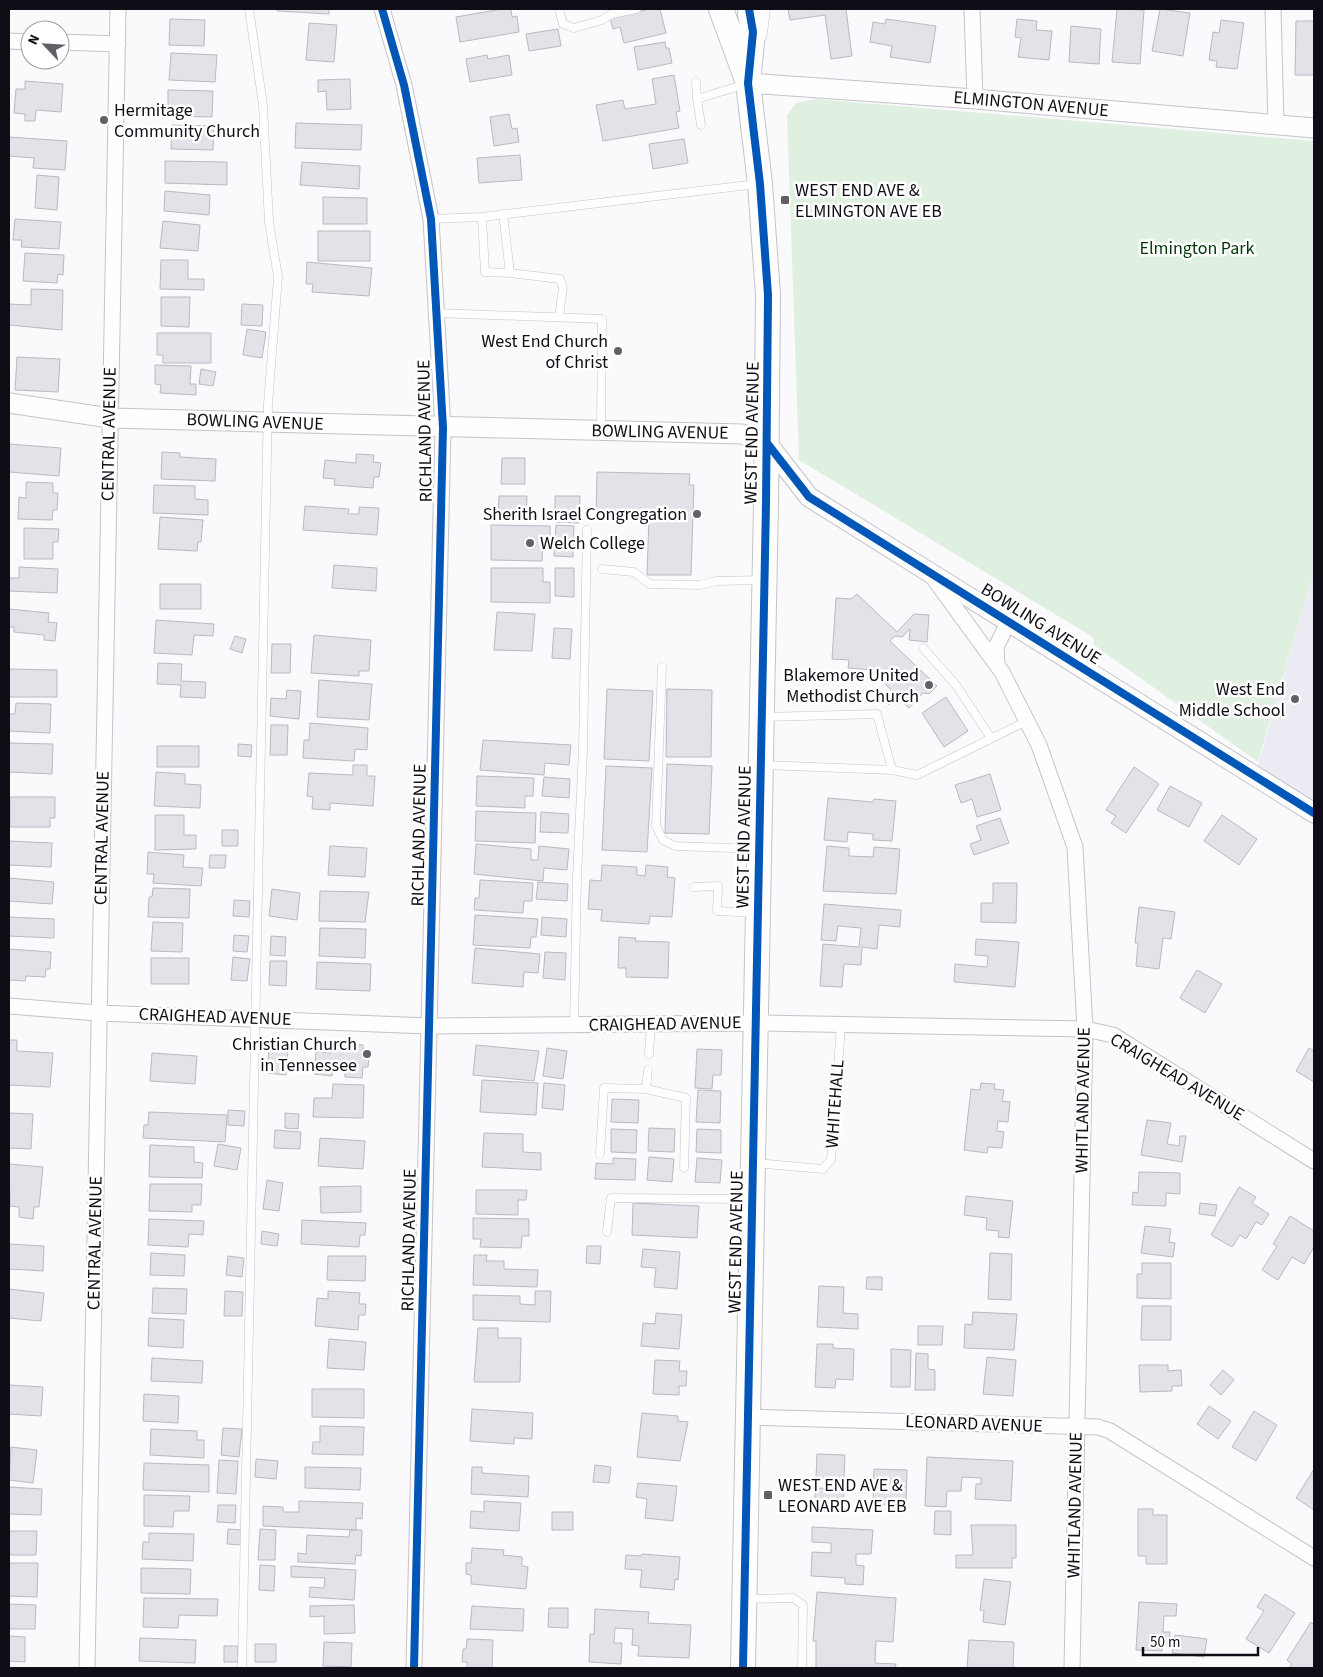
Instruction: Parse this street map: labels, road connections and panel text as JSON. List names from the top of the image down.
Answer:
{
  "streets": {
    "main road": ["WEST END AVENUE"],
    "street": [
      "ELMINGTON AVENUE",
      "BOWLING AVENUE",
      "RICHLAND AVENUE",
      "CENTRAL AVENUE",
      "CRAIGHEAD AVENUE",
      "WHITLAND AVENUE",
      "LEONARD AVENUE"
    ],
    "lane": ["WHITEHALL"]
  },
  "crossings": [
    ["ELMINGTON AVENUE", "WEST END AVENUE"],
    ["BOWLING AVENUE", "RICHLAND AVENUE"],
    ["BOWLING AVENUE", "WEST END AVENUE"],
    ["BOWLING AVENUE", "CENTRAL AVENUE"],
    ["BOWLING AVENUE", "WHITLAND AVENUE"],
    ["RICHLAND AVENUE", "CRAIGHEAD AVENUE"],
    ["WEST END AVENUE", "CRAIGHEAD AVENUE"],
    ["WEST END AVENUE", "WHITEHALL"],
    ["WEST END AVENUE", "LEONARD AVENUE"],
    ["CENTRAL AVENUE", "CRAIGHEAD AVENUE"],
    ["CRAIGHEAD AVENUE", "WHITLAND AVENUE"],
    ["CRAIGHEAD AVENUE", "WHITEHALL"],
    ["WHITLAND AVENUE", "LEONARD AVENUE"]
  ],
  "parks": ["Elmington Park"],
  "places": {
    "other": [
      "Hermitage Community Church",
      "West End Church of Christ",
      "Sherith Israel Congregation",
      "Welch College",
      "Blakemore United Methodist Church",
      "West End Middle School",
      "Christian Church in Tennessee"
    ],
    "transit": ["WEST END AVE & ELMINGTON AVE EB", "WEST END AVE & LEONARD AVE EB"]
  },
  "scale_bar": "50 m",
  "north": "top left"
}
